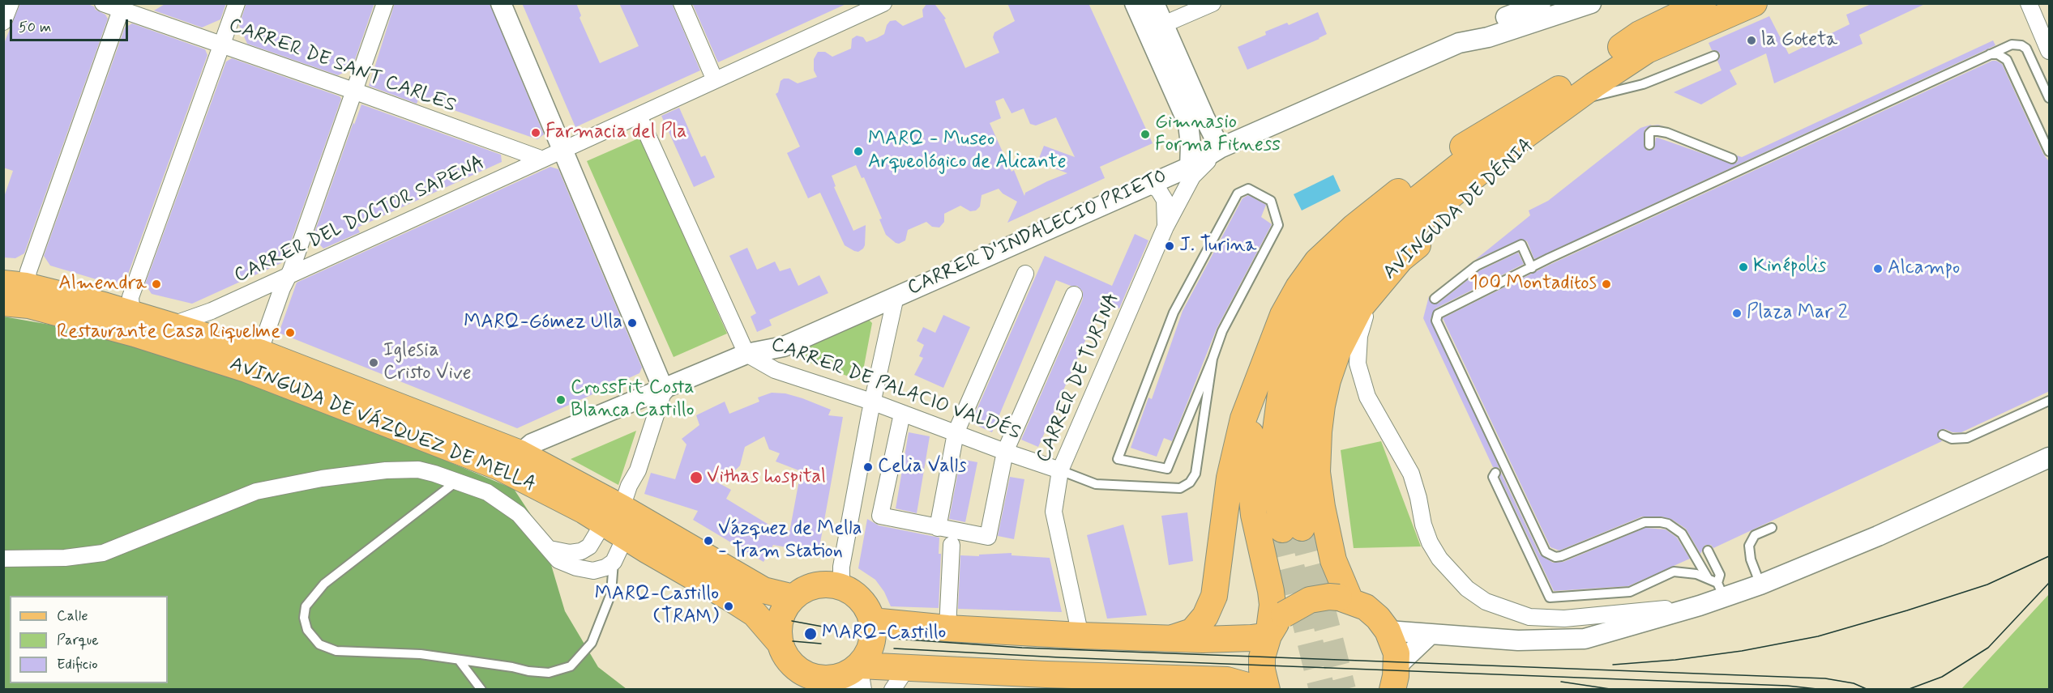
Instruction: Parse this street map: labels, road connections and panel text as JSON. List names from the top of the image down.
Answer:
{
  "streets": {
    "main road": ["AVINGUDA DE DÉNIA", "AVINGUDA DE VÁZQUEZ DE MELLA"],
    "street": [
      "CARRER DE SANT CARLES",
      "CARRER DEL DOCTOR SAPENA",
      "CARRER D'INDALECIO PRIETO",
      "CARRER DE TURINA",
      "CARRER DE PALACIO VALDÉS"
    ]
  },
  "crossings": [
    ["CARRER DE SANT CARLES", "CARRER DEL DOCTOR SAPENA"],
    ["CARRER DEL DOCTOR SAPENA", "AVINGUDA DE VÁZQUEZ DE MELLA"],
    ["CARRER D'INDALECIO PRIETO", "CARRER DE TURINA"],
    ["CARRER D'INDALECIO PRIETO", "CARRER DE PALACIO VALDÉS"],
    ["CARRER DE TURINA", "CARRER DE PALACIO VALDÉS"]
  ],
  "places": [
    "la Goteta",
    "Farmacia del Pla",
    "Gimnasio Forma Fitness",
    "MARQ - Museo Arqueológico de Alicante",
    "J. Turina",
    "Kinépolis",
    "Alcampo",
    "Almendra",
    "100 Montaditos",
    "Plaza Mar 2",
    "MARQ-Gómez Ulla",
    "Restaurante Casa Riquelme",
    "Iglesia Cristo Vive",
    "CrossFit Costa Blanca Castillo",
    "Celia Valls",
    "Vithas hospital",
    "Vázquez de Mella - Tram Station",
    "MARQ-Castillo (TRAM)",
    "MARQ-Castillo"
  ],
  "legend": ["Calle", "Parque", "Edificio"],
  "scale_bar": "50 m"
}
